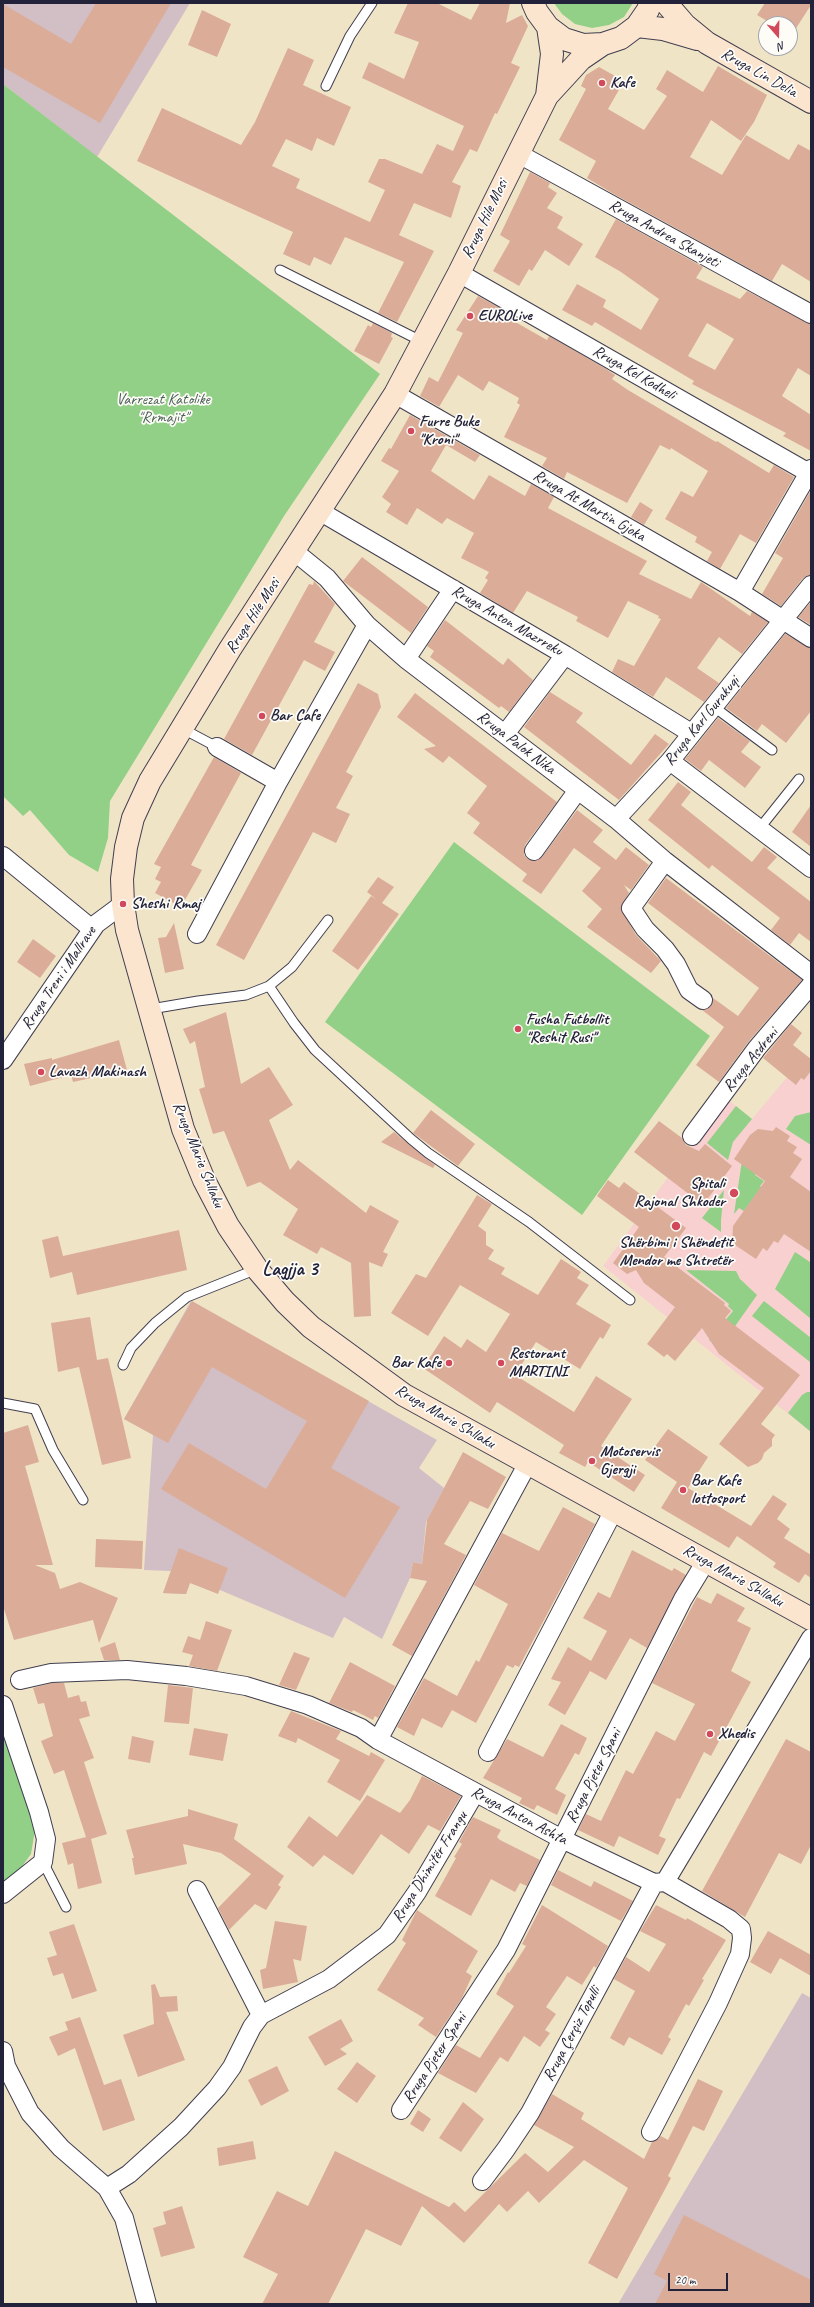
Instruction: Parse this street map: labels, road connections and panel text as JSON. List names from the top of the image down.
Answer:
{
  "streets": {
    "main road": ["Rruga Lin Delia", "Rruga Hile Mosi", "Rruga Marie Shllaku"],
    "street": [
      "Rruga Andrea Skanjeti",
      "Rruga Kel Kodheli",
      "Rruga At Martin Gjoka",
      "Rruga Anton Mazrreku",
      "Rruga Karl Gurakuqi",
      "Rruga Palok Nika",
      "Rruga Treni i Mallrave",
      "Rruga Asdreni",
      "Rruga Pjeter Spani",
      "Rruga Anton Ashta",
      "Rruga Dhimitër Frangu",
      "Rruga Çerçiz Topulli"
    ]
  },
  "crossings": [
    ["Rruga Hile Mosi", "Rruga Andrea Skanjeti"],
    ["Rruga Hile Mosi", "Rruga Kel Kodheli"],
    ["Rruga Hile Mosi", "Rruga At Martin Gjoka"],
    ["Rruga Hile Mosi", "Rruga Anton Mazrreku"],
    ["Rruga Hile Mosi", "Rruga Palok Nika"],
    ["Rruga Hile Mosi", "Rruga Treni i Mallrave"],
    ["Rruga Hile Mosi", "Rruga Marie Shllaku"],
    ["Rruga At Martin Gjoka", "Rruga Karl Gurakuqi"],
    ["Rruga Anton Mazrreku", "Rruga Karl Gurakuqi"],
    ["Rruga Karl Gurakuqi", "Rruga Palok Nika"],
    ["Rruga Treni i Mallrave", "Rruga Marie Shllaku"],
    ["Rruga Marie Shllaku", "Rruga Pjeter Spani"],
    ["Rruga Pjeter Spani", "Rruga Anton Ashta"],
    ["Rruga Anton Ashta", "Rruga Dhimitër Frangu"],
    ["Rruga Anton Ashta", "Rruga Çerçiz Topulli"]
  ],
  "districts": ["Lagjja 3"],
  "parks": ["Varrezat Katolike \"Rrmajit\""],
  "places": [
    "Kafe",
    "EUROLive",
    "Furre Buke \"Kroni\"",
    "Bar Cafe",
    "Sheshi Rmaj",
    "Fusha Futbollit \"Reshit Rusi\"",
    "Lavazh Makinash",
    "Spitali Rajonal Shkoder",
    "Shërbimi i Shëndetit Mendor me Shtretër",
    "Bar Kafe",
    "Restorant MARTINI",
    "Motoservis Gjergji",
    "Bar Kafe lottosport",
    "Xhedis"
  ],
  "scale_bar": "20 m",
  "north": "bottom"
}
